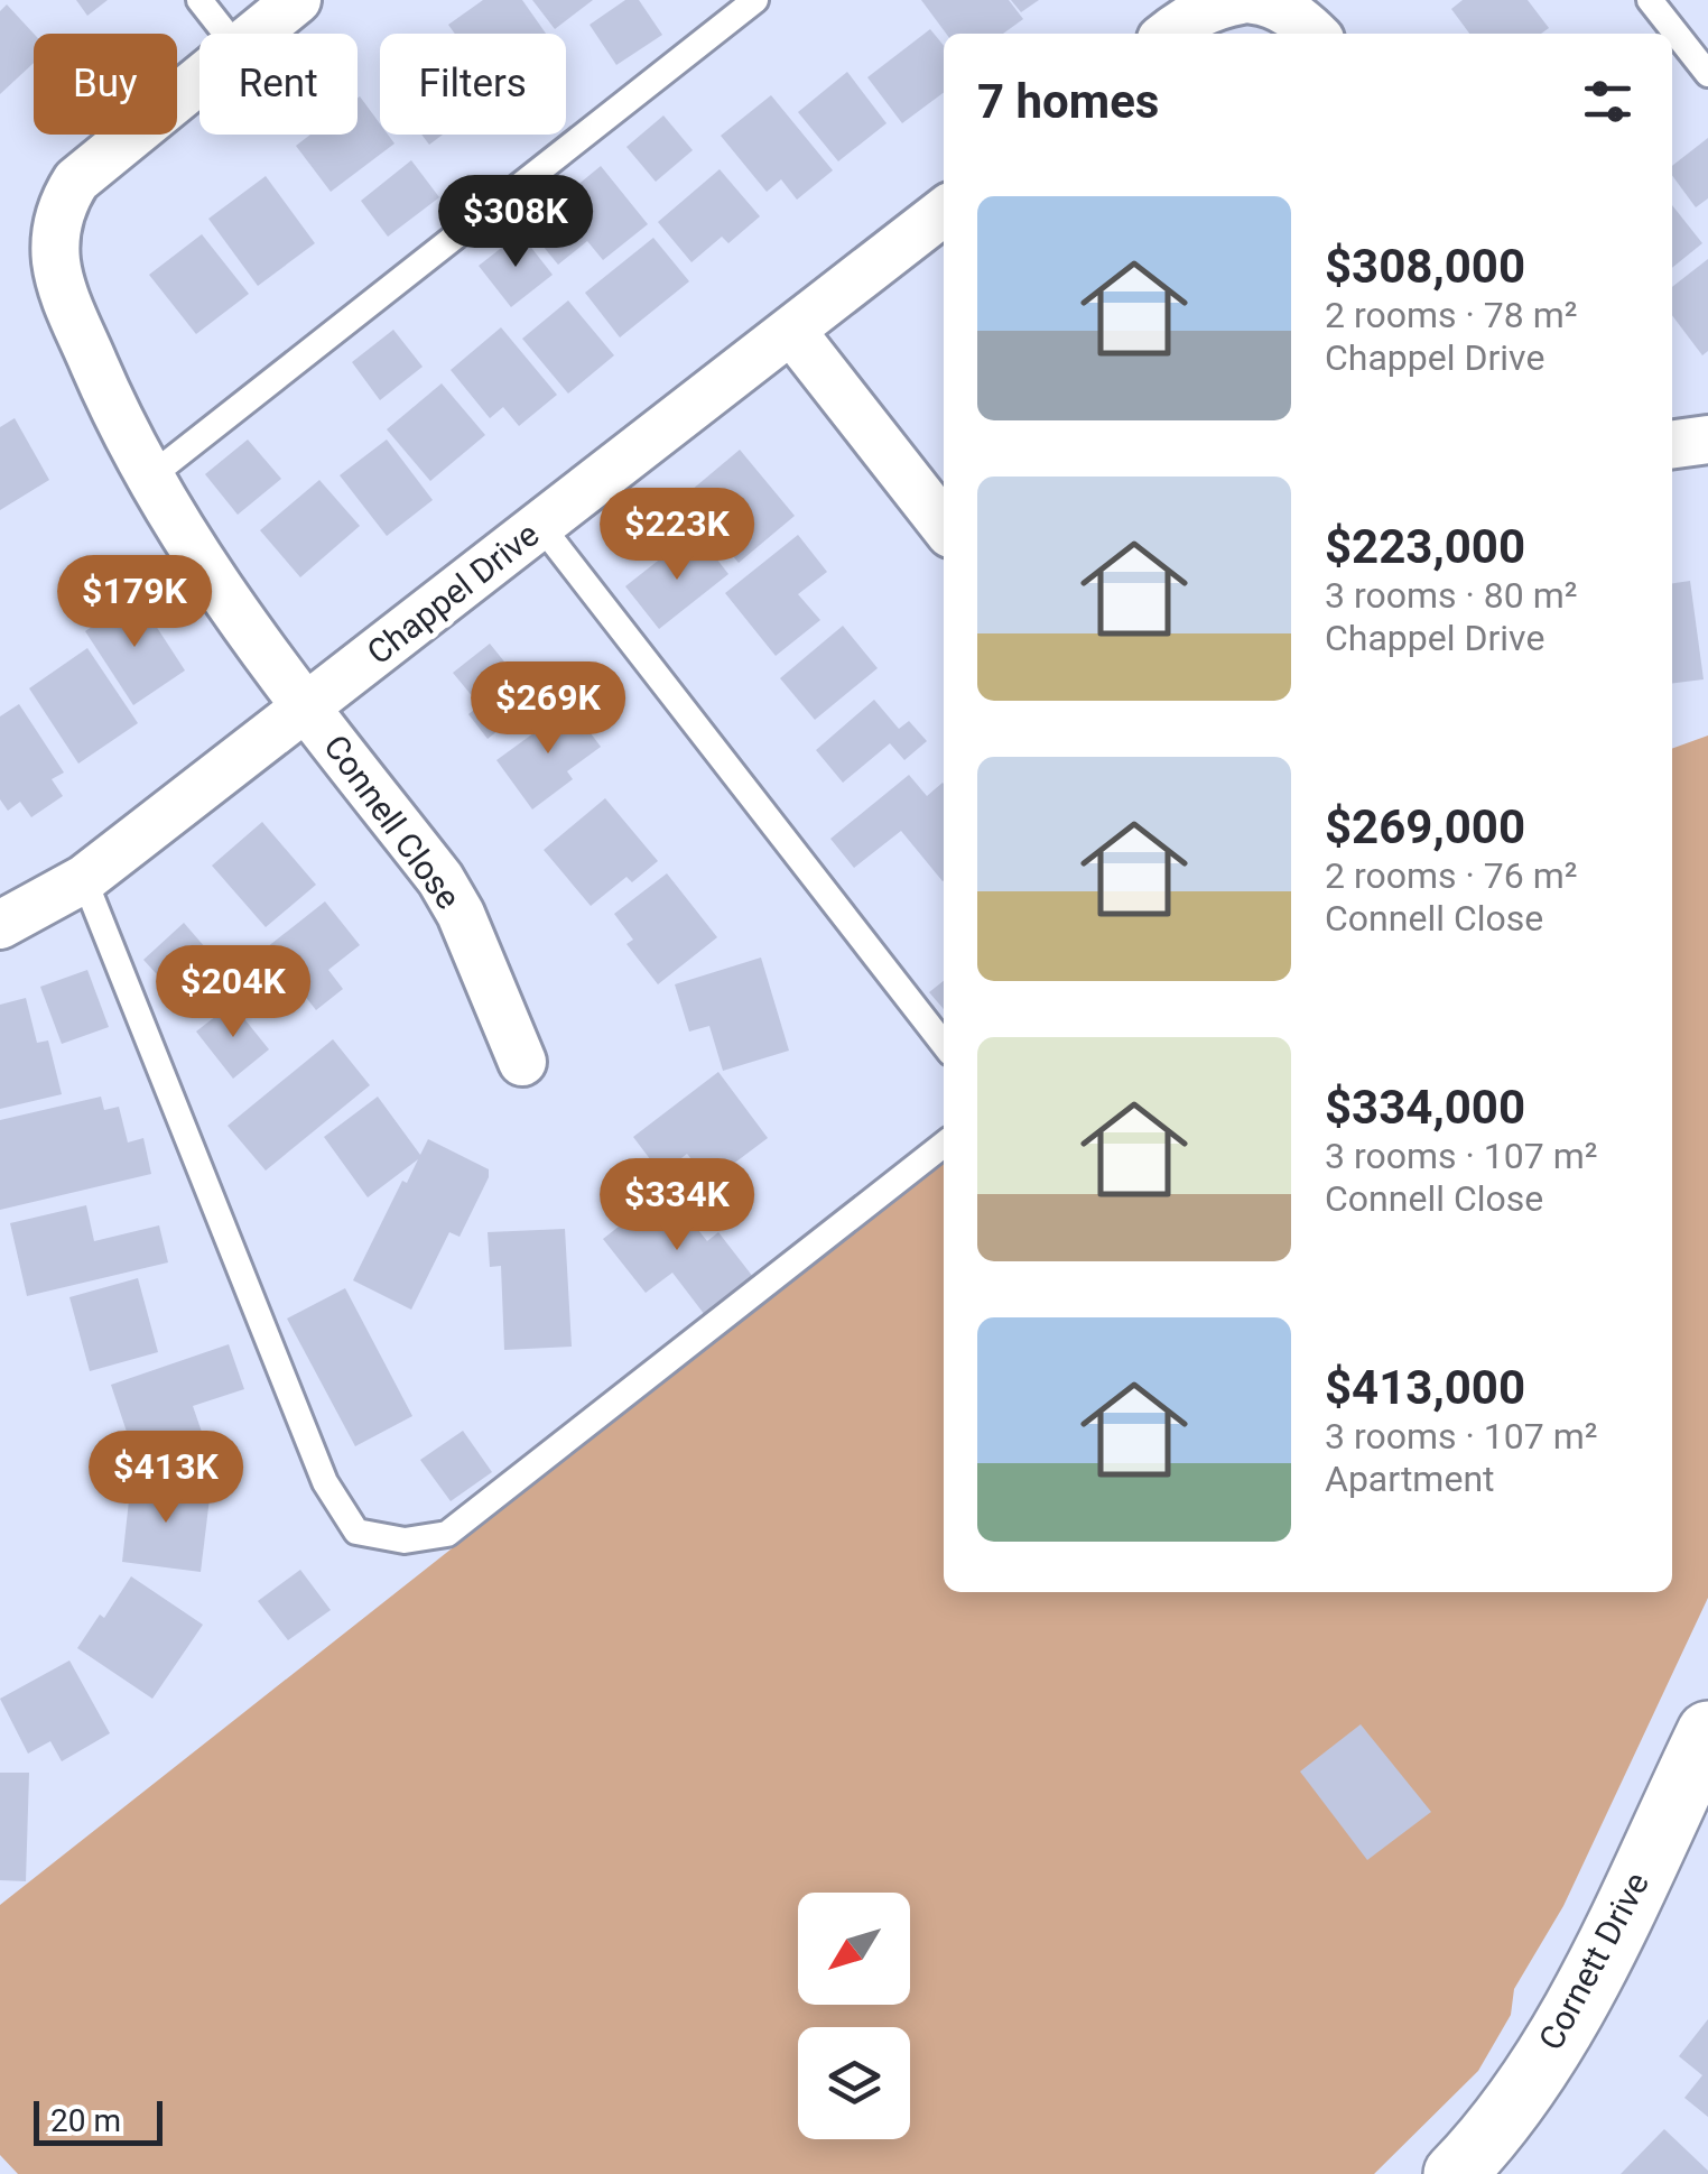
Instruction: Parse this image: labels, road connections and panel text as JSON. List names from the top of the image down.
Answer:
{
  "streets": {
    "street": ["Chappel Drive", "Connell Close", "Cornett Drive"]
  },
  "crossings": [
    ["Chappel Drive", "Connell Close"]
  ],
  "scale_bar": "20 m",
  "north": "bottom left",
  "page": {
    "chip": ["Buy", "Rent", "Filters"],
    "heading": "7 homes",
    "list": [
      {
        "name": "$308,000",
        "note": "2 rooms · 78 m² · Chappel Drive"
      },
      {
        "name": "$223,000",
        "note": "3 rooms · 80 m² · Chappel Drive"
      },
      {
        "name": "$269,000",
        "note": "2 rooms · 76 m² · Connell Close"
      },
      {
        "name": "$334,000",
        "note": "3 rooms · 107 m² · Connell Close"
      },
      {
        "name": "$413,000",
        "note": "3 rooms · 107 m² · Apartment"
      }
    ],
    "price": [
      "$308K",
      "$223K",
      "$179K",
      "$269K",
      "$204K",
      "$334K",
      "$413K"
    ],
    "scale": "20 m"
  }
}
